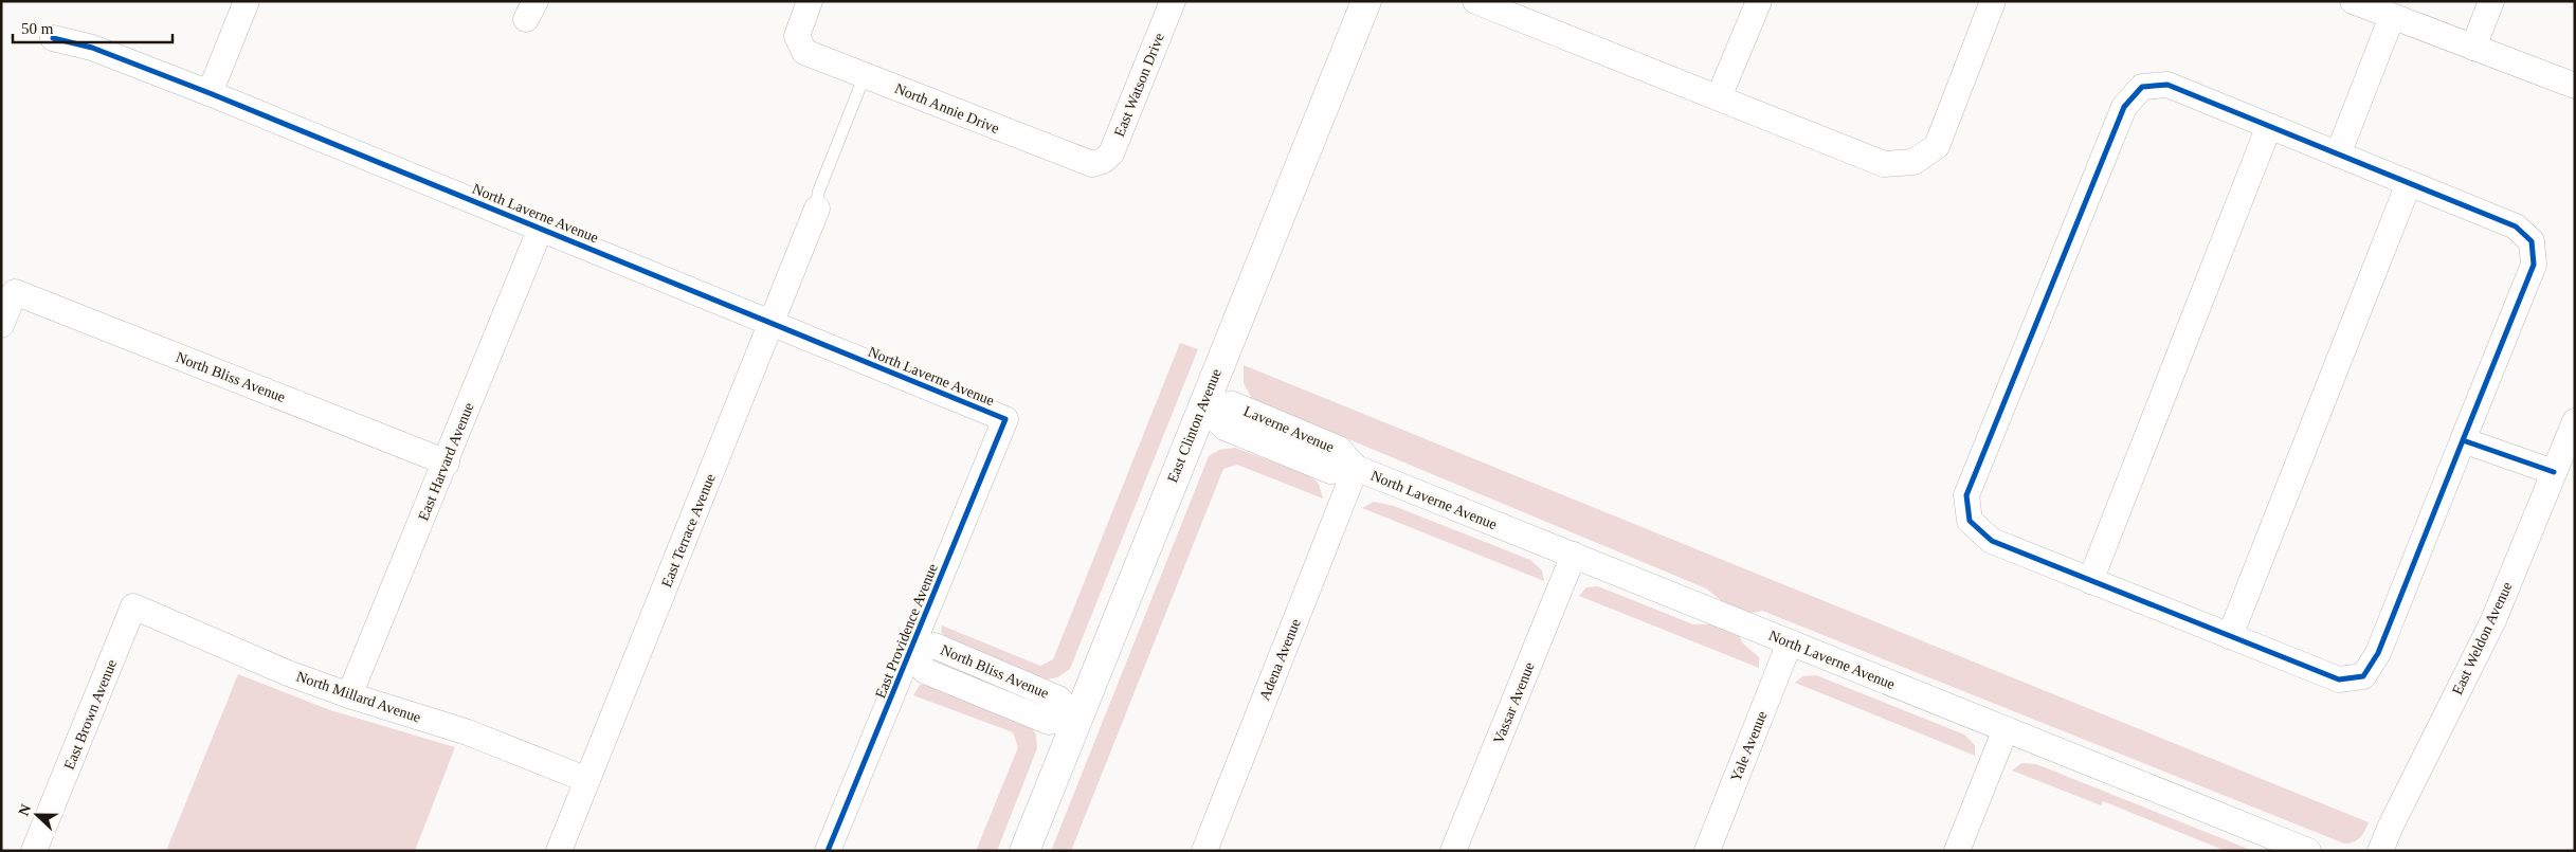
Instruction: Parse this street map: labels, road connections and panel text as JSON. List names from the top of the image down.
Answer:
{
  "streets": {
    "street": [
      "East Watson Drive",
      "North Annie Drive",
      "North Laverne Avenue",
      "North Bliss Avenue",
      "East Clinton Avenue",
      "Laverne Avenue",
      "East Harvard Avenue",
      "East Terrace Avenue",
      "East Providence Avenue",
      "East Weldon Avenue",
      "Adena Avenue",
      "North Millard Avenue",
      "Vassar Avenue",
      "East Brown Avenue",
      "Yale Avenue"
    ]
  },
  "crossings": [
    ["East Watson Drive", "North Annie Drive"],
    ["North Laverne Avenue", "Laverne Avenue"],
    ["North Laverne Avenue", "East Harvard Avenue"],
    ["North Laverne Avenue", "East Terrace Avenue"],
    ["North Laverne Avenue", "East Providence Avenue"],
    ["North Laverne Avenue", "Adena Avenue"],
    ["North Laverne Avenue", "Vassar Avenue"],
    ["North Laverne Avenue", "Yale Avenue"],
    ["North Bliss Avenue", "East Clinton Avenue"],
    ["North Bliss Avenue", "East Harvard Avenue"],
    ["North Bliss Avenue", "East Providence Avenue"],
    ["East Clinton Avenue", "Laverne Avenue"],
    ["Laverne Avenue", "Adena Avenue"],
    ["East Harvard Avenue", "North Millard Avenue"],
    ["East Terrace Avenue", "North Millard Avenue"],
    ["North Millard Avenue", "East Brown Avenue"]
  ],
  "scale_bar": "50 m",
  "north": "left"
}
